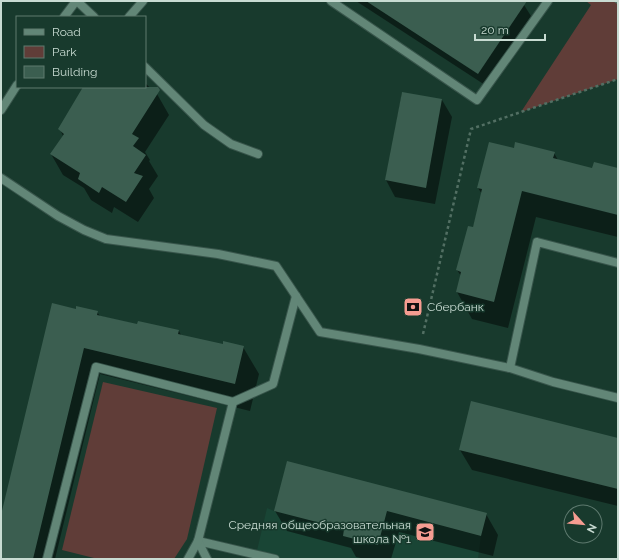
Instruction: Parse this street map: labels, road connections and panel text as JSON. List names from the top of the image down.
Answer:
{
  "places": {
    "bank": ["Сбербанк"],
    "school or university": ["Средняя общеобразовательная школа №1"]
  },
  "legend": ["Road", "Park", "Building"],
  "scale_bar": "20 m",
  "north": "bottom right"
}
